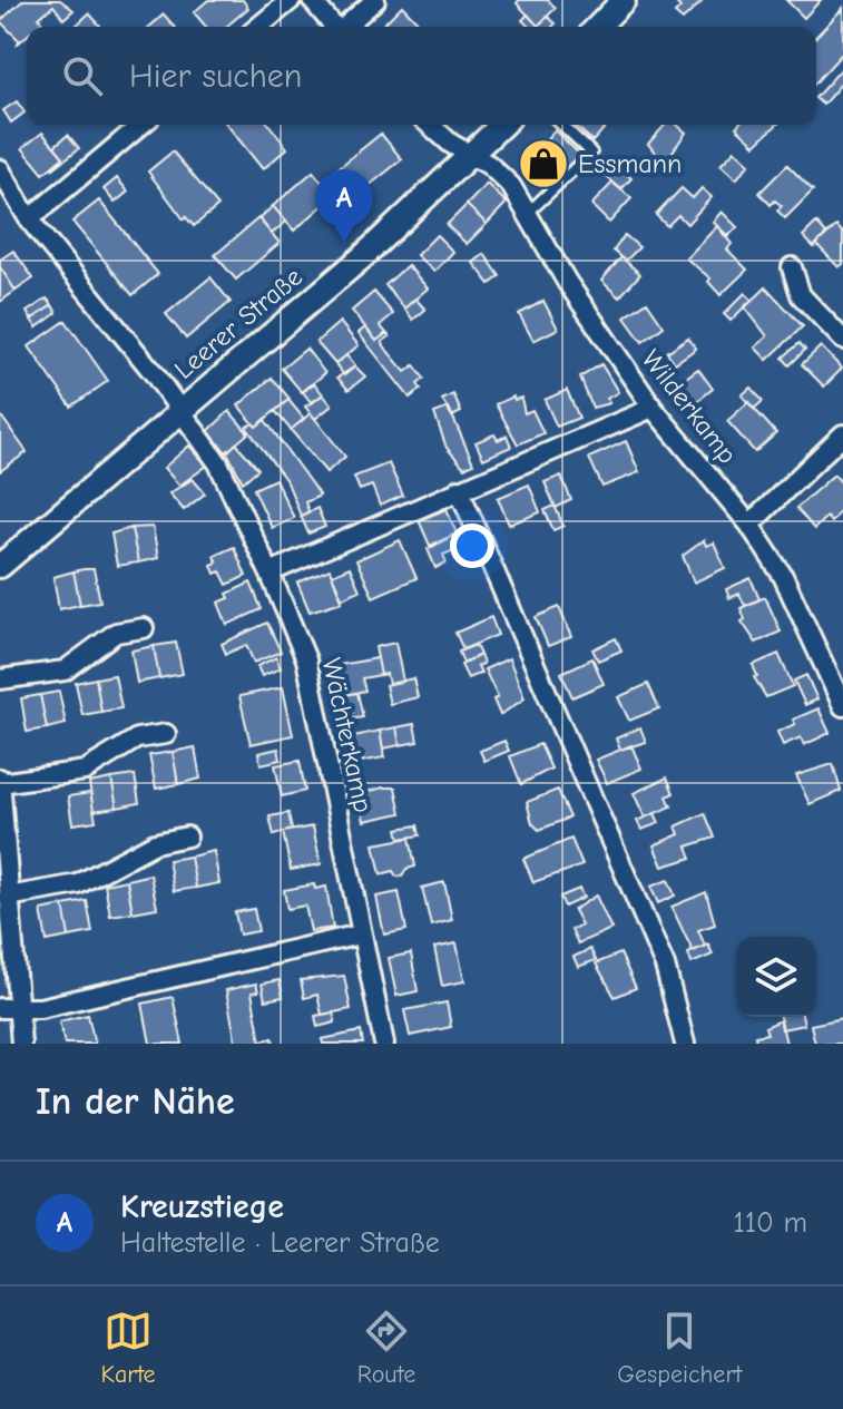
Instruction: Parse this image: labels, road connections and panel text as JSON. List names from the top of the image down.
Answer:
{
  "streets": {
    "street": ["Leerer Straße", "Wilderkamp", "Wächterkamp"]
  },
  "crossings": [
    ["Leerer Straße", "Wilderkamp"],
    ["Leerer Straße", "Wächterkamp"]
  ],
  "places": {
    "shop": ["Essmann"]
  },
  "page": {
    "search": "Hier suchen",
    "pins": "A",
    "heading": "In der Nähe",
    "list": [
      {
        "mark": "A",
        "name": "Kreuzstiege",
        "note": "Haltestelle · Leerer Straße",
        "value": "110 m"
      }
    ],
    "nav": ["Karte", "Route", "Gespeichert"]
  }
}
